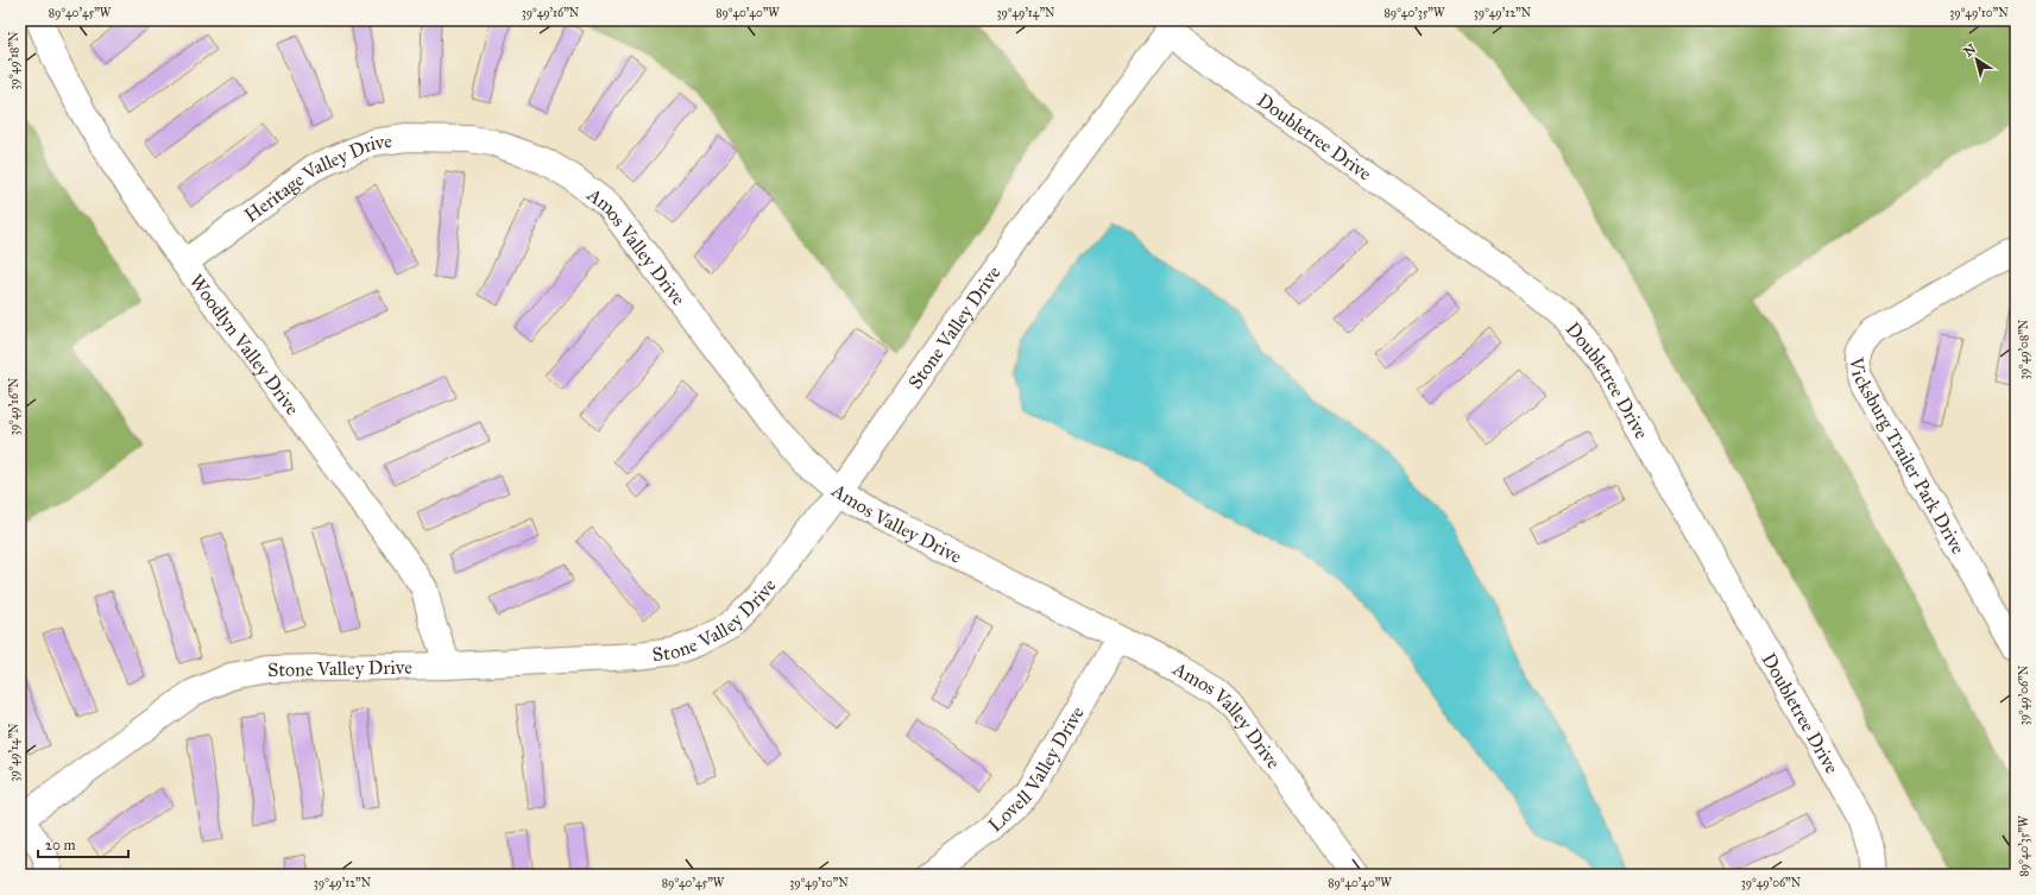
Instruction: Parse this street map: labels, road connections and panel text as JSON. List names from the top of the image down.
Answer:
{
  "streets": {
    "street": [
      "Doubletree Drive",
      "Heritage Valley Drive",
      "Amos Valley Drive",
      "Stone Valley Drive",
      "Woodlyn Valley Drive",
      "Vicksburg Trailer Park Drive",
      "Lovell Valley Drive"
    ]
  },
  "crossings": [
    ["Doubletree Drive", "Stone Valley Drive"],
    ["Heritage Valley Drive", "Amos Valley Drive"],
    ["Heritage Valley Drive", "Woodlyn Valley Drive"],
    ["Amos Valley Drive", "Stone Valley Drive"],
    ["Amos Valley Drive", "Lovell Valley Drive"],
    ["Stone Valley Drive", "Woodlyn Valley Drive"]
  ],
  "scale_bar": "20 m",
  "north": "top left",
  "coordinates": [
    "89°40'45\"W",
    "39°49'16\"N",
    "89°40'40\"W",
    "39°49'14\"N",
    "89°40'35\"W",
    "39°49'12\"N",
    "39°49'10\"N",
    "39°49'18\"N",
    "39°49'08\"N",
    "39°49'06\"N"
  ]
}
